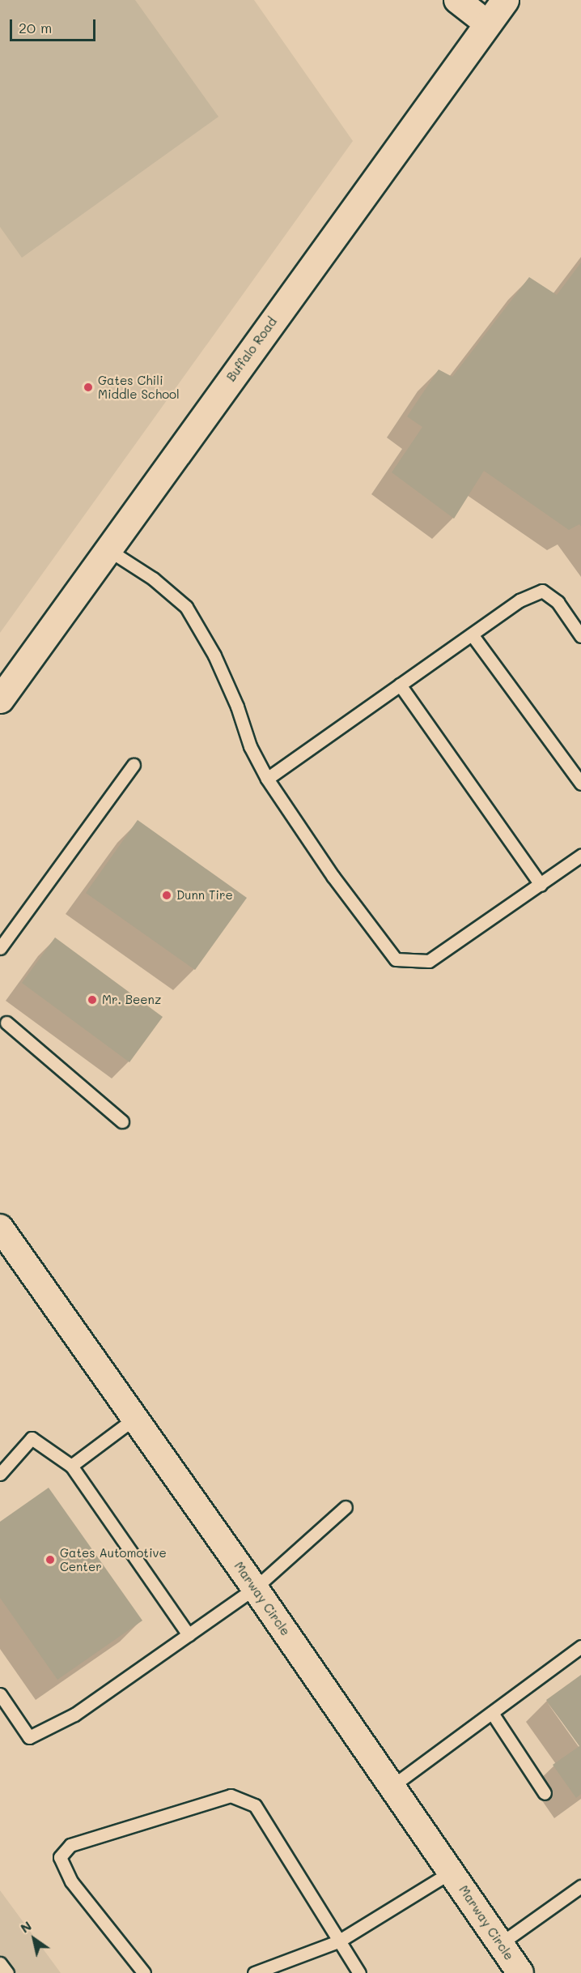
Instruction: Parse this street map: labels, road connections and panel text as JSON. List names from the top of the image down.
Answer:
{
  "streets": {
    "main road": ["Buffalo Road"],
    "street": ["Marway Circle"]
  },
  "places": [
    "Gates Chili Middle School",
    "Dunn Tire",
    "Mr. Beenz",
    "Gates Automotive Center"
  ],
  "scale_bar": "20 m",
  "north": "top left"
}
